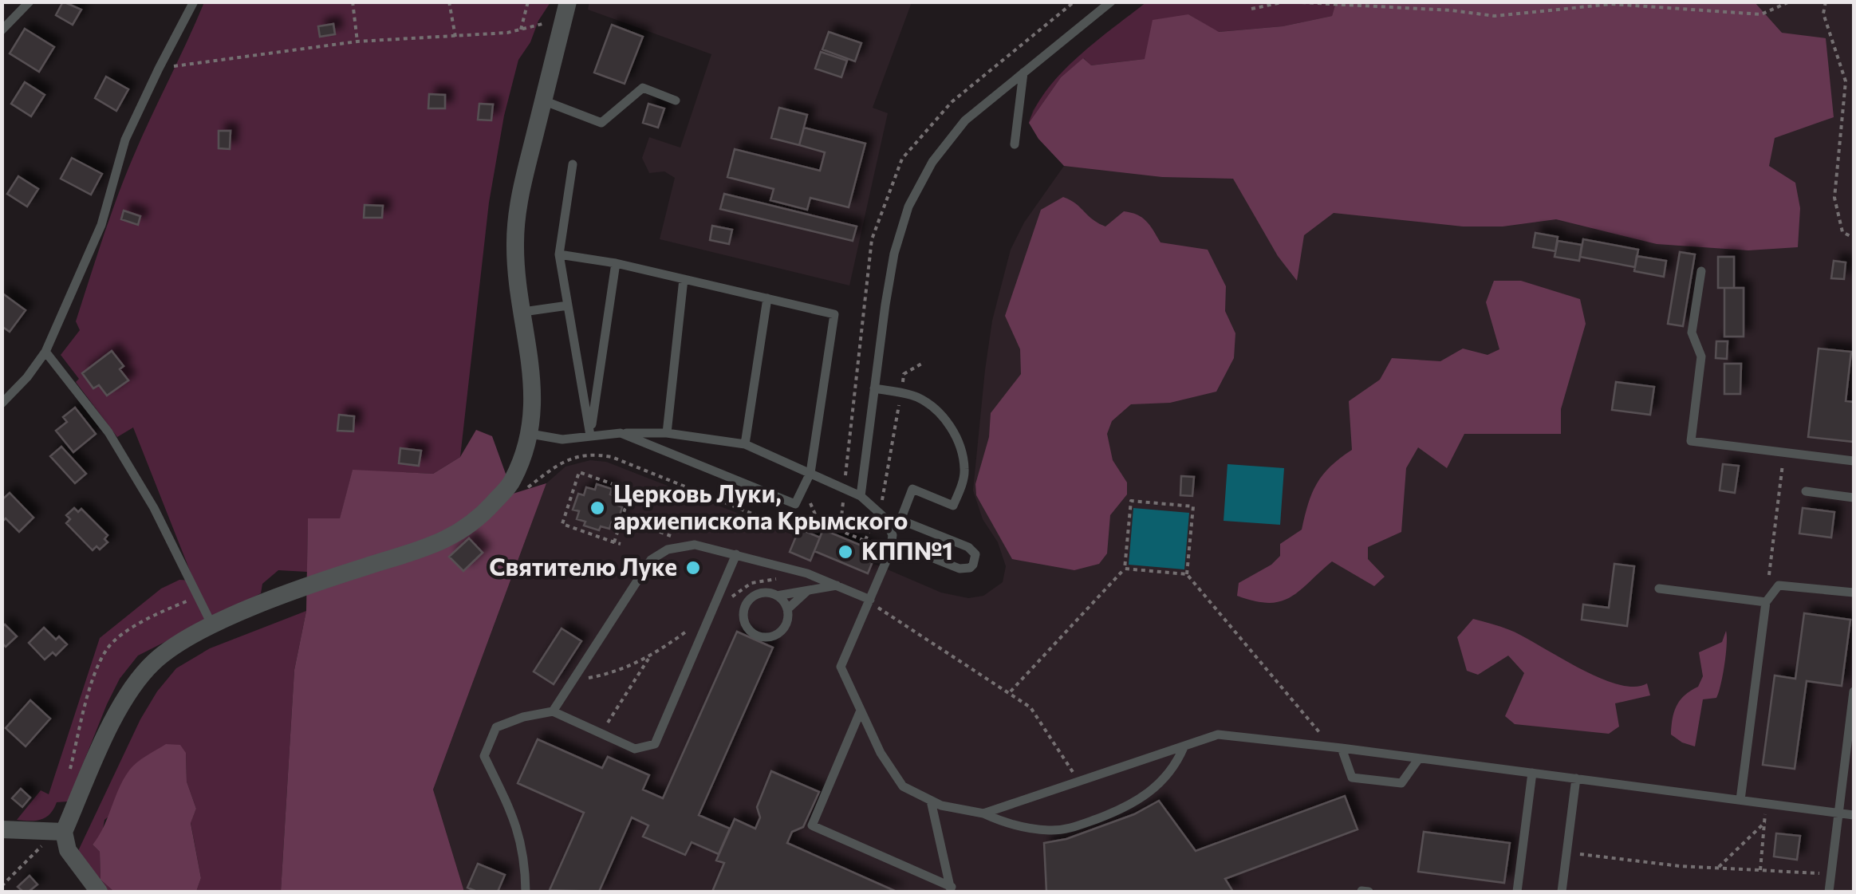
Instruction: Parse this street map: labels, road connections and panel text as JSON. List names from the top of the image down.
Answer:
{
  "places": ["Церковь Луки, архиепископа Крымского", "КПП№1", "Святителю Луке"]
}
